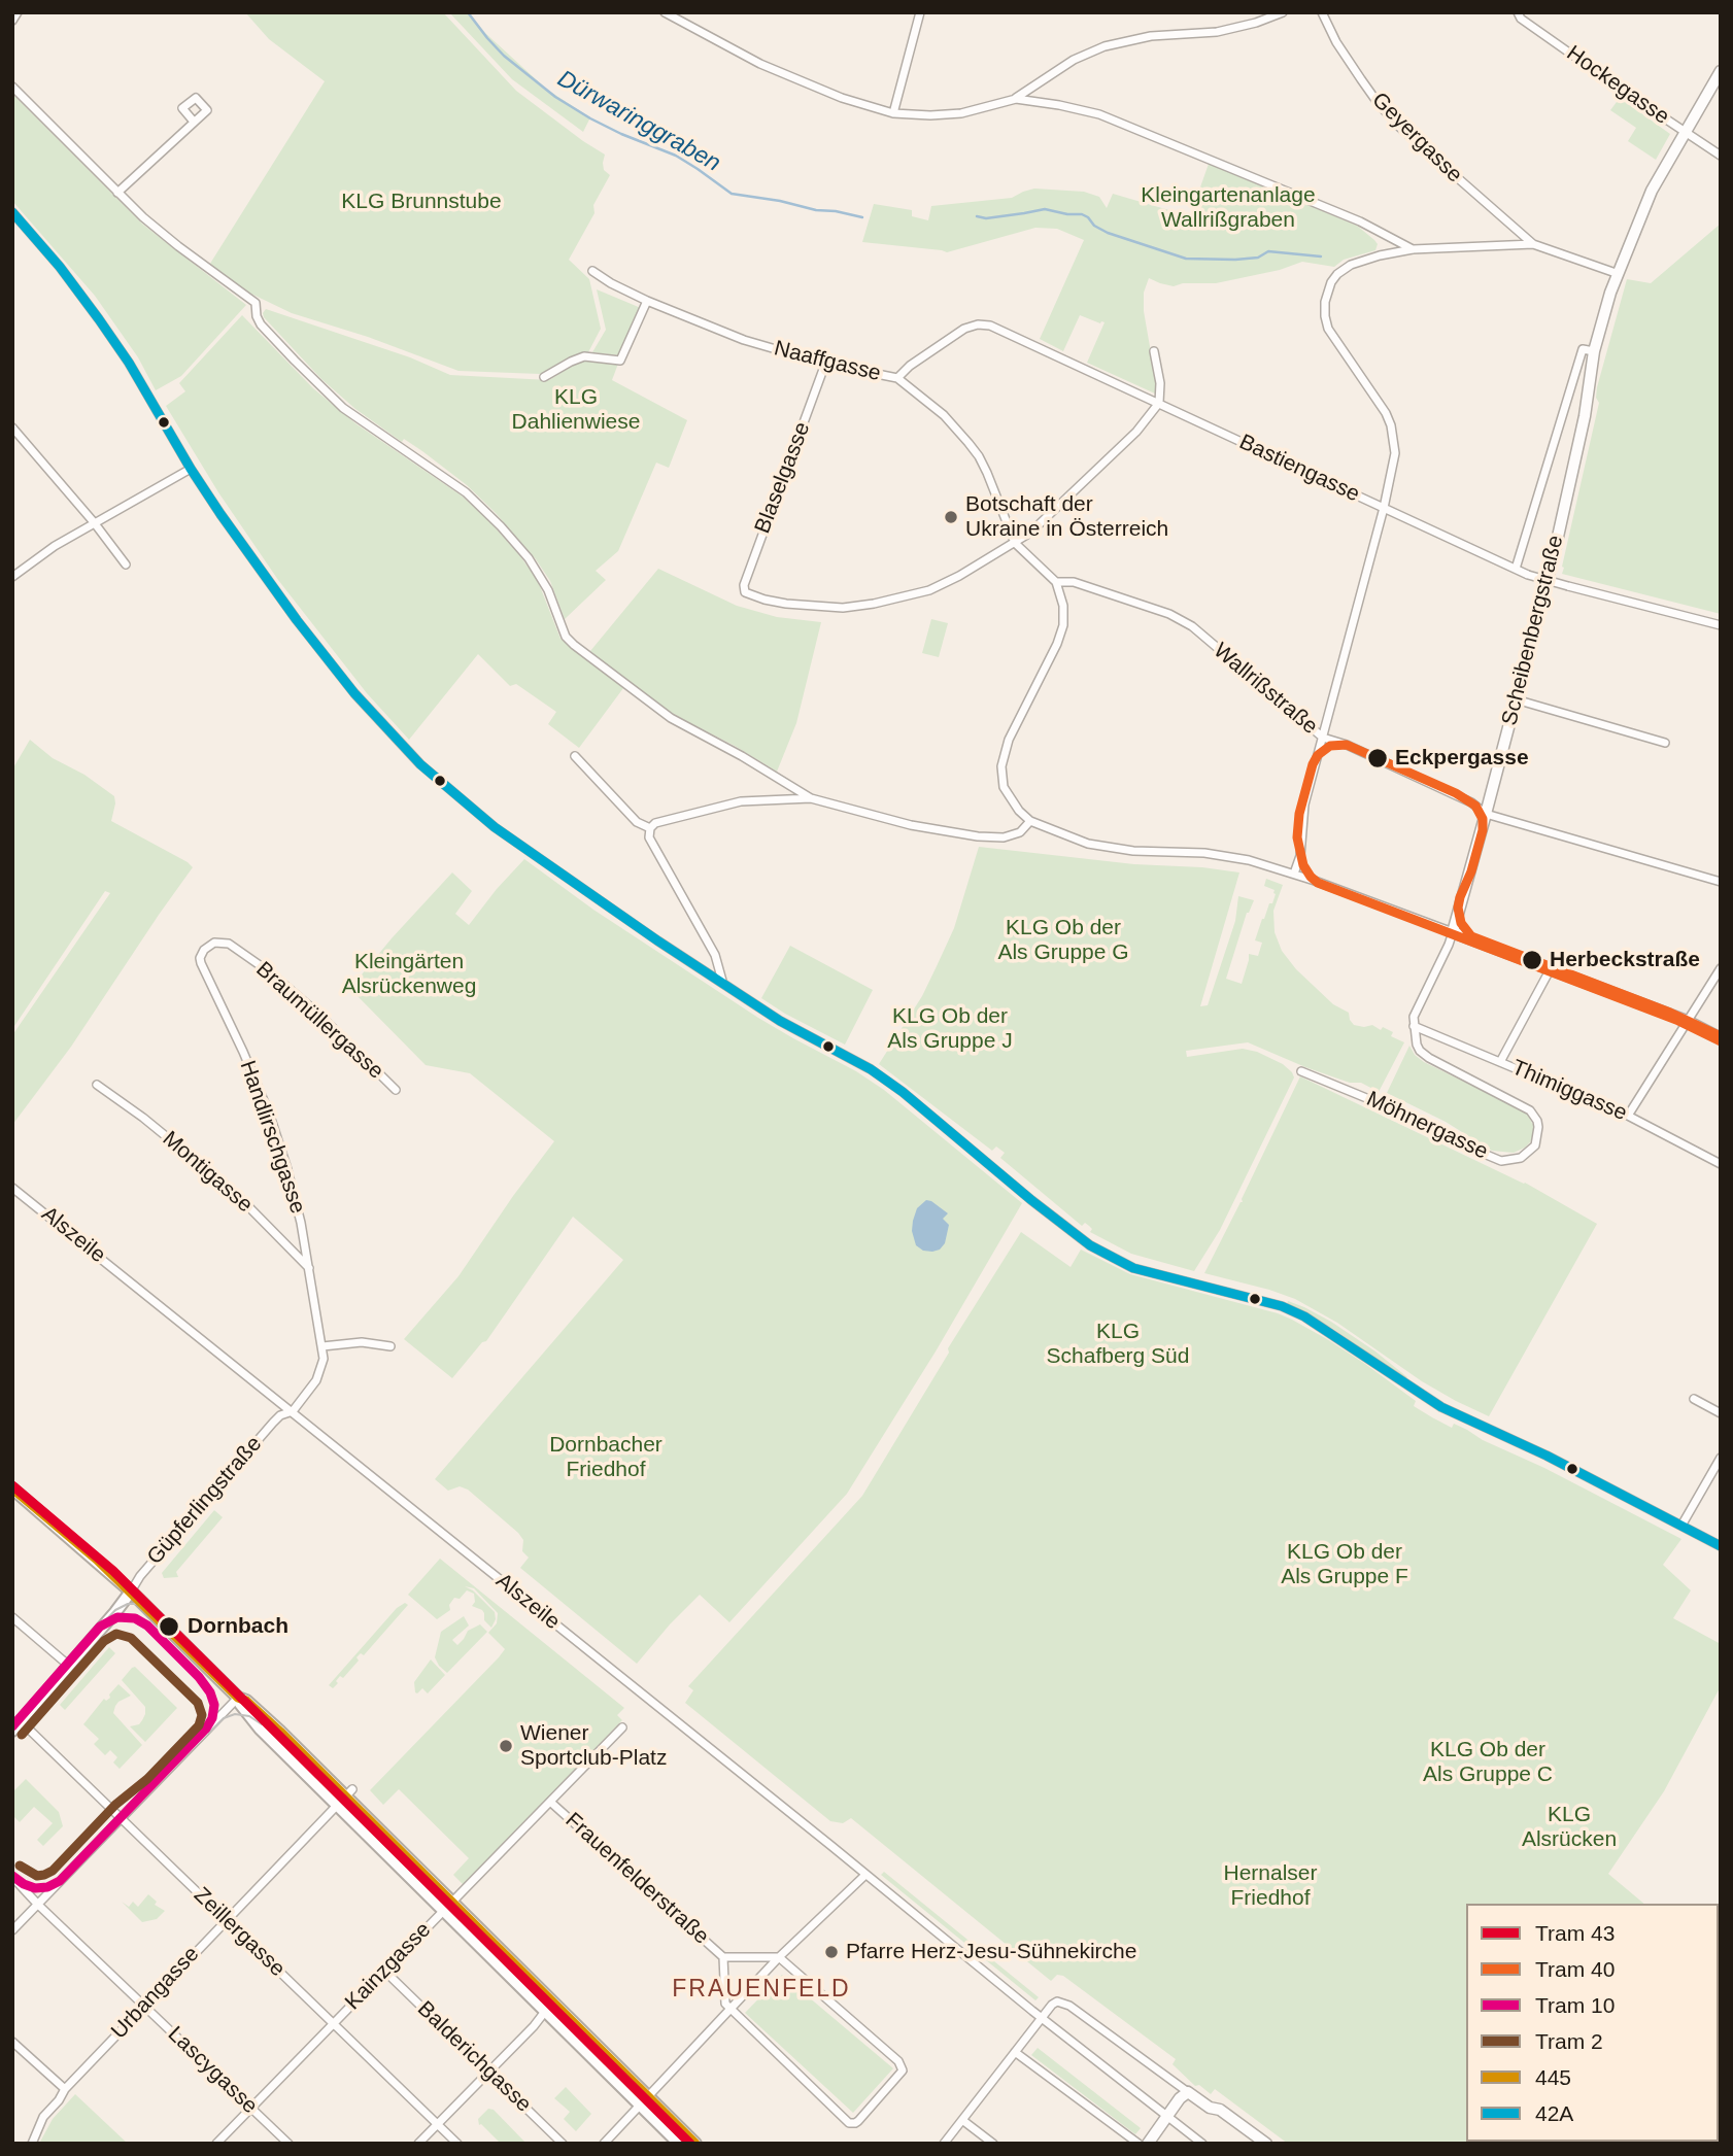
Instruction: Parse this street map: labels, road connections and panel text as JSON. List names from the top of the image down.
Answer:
{
  "streets": {
    "main road": ["Güpferlingstraße"],
    "street": [
      "Hockegasse",
      "Geyergasse",
      "Naaffgasse",
      "Bastiengasse",
      "Blaselgasse",
      "Scheibenbergstraße",
      "Wallrißstraße",
      "Braumüllergasse",
      "Thimiggasse",
      "Möhnergasse",
      "Handlirschgasse",
      "Montigasse",
      "Alszeile",
      "Frauenfelderstraße",
      "Zeillergasse",
      "Kainzgasse",
      "Urbangasse",
      "Balderichgasse",
      "Lascygasse"
    ]
  },
  "crossings": [
    ["Hockegasse", "Scheibenbergstraße"],
    ["Naaffgasse", "Bastiengasse"],
    ["Naaffgasse", "Blaselgasse"],
    ["Naaffgasse", "Wallrißstraße"],
    ["Bastiengasse", "Scheibenbergstraße"],
    ["Scheibenbergstraße", "Wallrißstraße"],
    ["Scheibenbergstraße", "Thimiggasse"],
    ["Scheibenbergstraße", "Möhnergasse"],
    ["Braumüllergasse", "Handlirschgasse"],
    ["Thimiggasse", "Möhnergasse"],
    ["Handlirschgasse", "Montigasse"],
    ["Handlirschgasse", "Alszeile"],
    ["Handlirschgasse", "Güpferlingstraße"],
    ["Alszeile", "Güpferlingstraße"],
    ["Güpferlingstraße", "Zeillergasse"],
    ["Frauenfelderstraße", "Kainzgasse"],
    ["Zeillergasse", "Kainzgasse"],
    ["Zeillergasse", "Urbangasse"],
    ["Kainzgasse", "Balderichgasse"],
    ["Kainzgasse", "Lascygasse"],
    ["Urbangasse", "Lascygasse"]
  ],
  "districts": ["FRAUENFELD"],
  "water": ["Dürwaringgraben"],
  "parks": [
    "Kleingartenanlage Wallrißgraben",
    "KLG Brunnstube",
    "KLG Dahlienwiese",
    "KLG Ob der Als Gruppe G",
    "Kleingärten Alsrückenweg",
    "KLG Ob der Als Gruppe J",
    "KLG Schafberg Süd",
    "Dornbacher Friedhof",
    "KLG Ob der Als Gruppe F",
    "KLG Ob der Als Gruppe C",
    "KLG Alsrücken",
    "Hernalser Friedhof"
  ],
  "places": [
    "Botschaft der Ukraine in Österreich",
    "Eckpergasse",
    "Herbeckstraße",
    "Dornbach",
    "Wiener Sportclub-Platz",
    "Pfarre Herz-Jesu-Sühnekirche"
  ],
  "lines": [
    "transit line 42A",
    "tram line 40",
    "tram line 43",
    "transit line 445",
    "tram line 10",
    "tram line 2"
  ],
  "legend": [
    "Tram 43",
    "Tram 40",
    "Tram 10",
    "Tram 2",
    "445",
    "42A"
  ]
}
